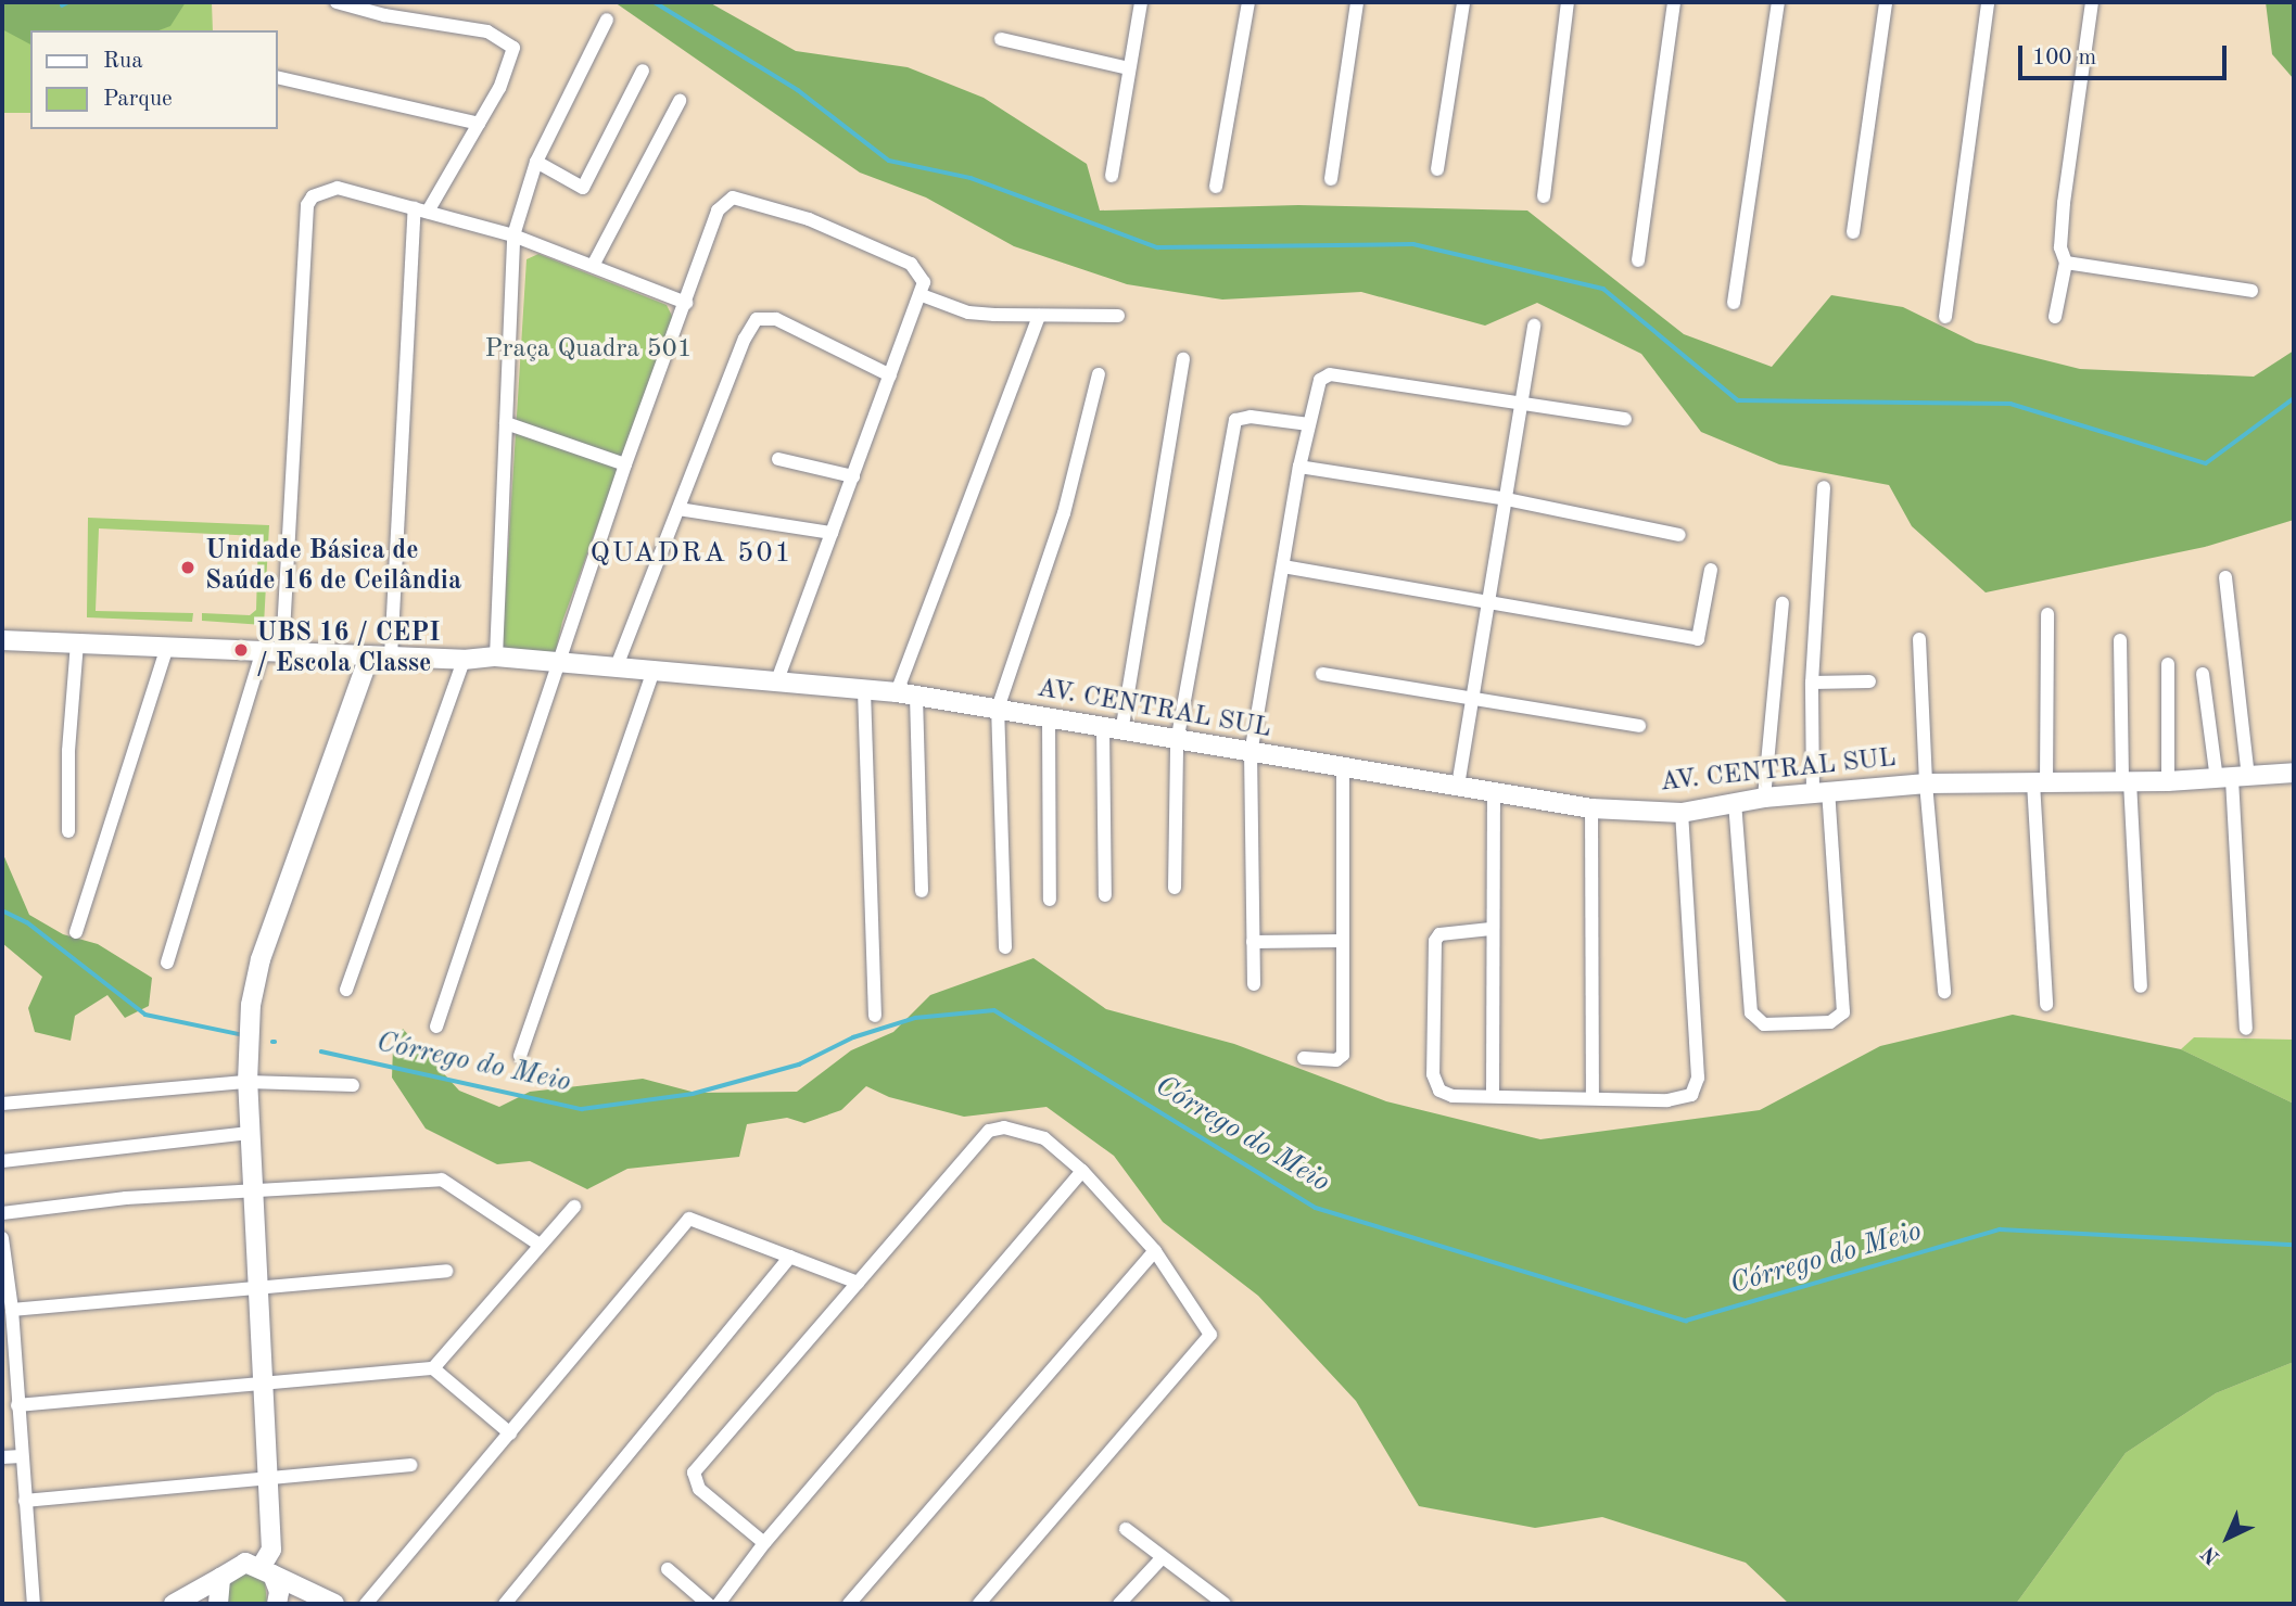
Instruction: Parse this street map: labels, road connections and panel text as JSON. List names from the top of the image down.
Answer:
{
  "streets": {
    "street": ["AV. CENTRAL SUL"]
  },
  "districts": ["QUADRA 501"],
  "water": ["Córrego do Meio"],
  "parks": ["Praça Quadra 501"],
  "places": ["Unidade Básica de Saúde 16 de Ceilândia", "UBS 16 / CEPI / Escola Classe"],
  "legend": ["Rua", "Parque"],
  "scale_bar": "100 m",
  "north": "bottom left"
}
